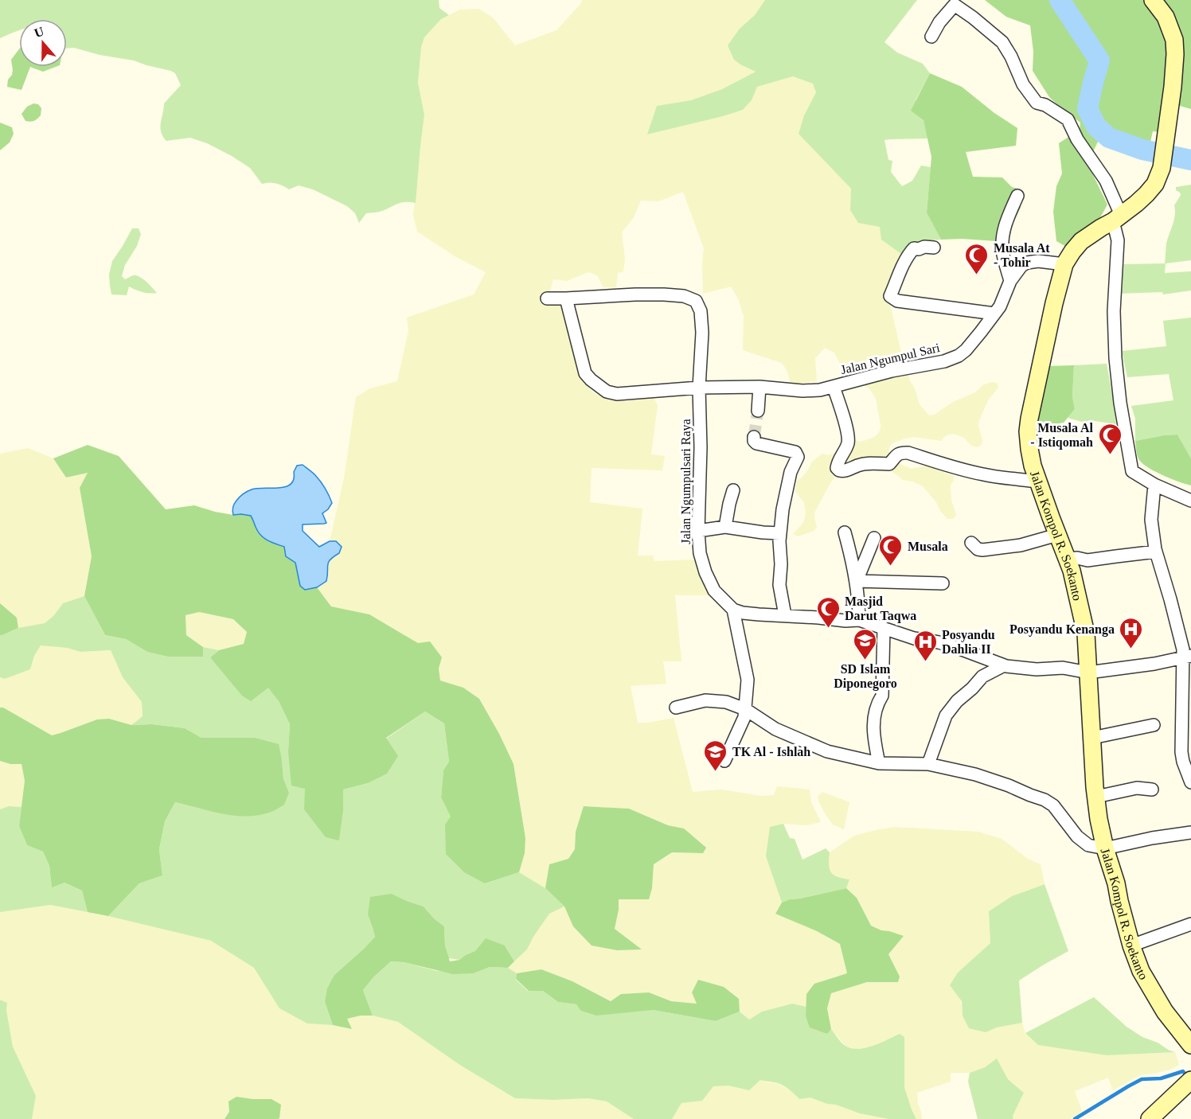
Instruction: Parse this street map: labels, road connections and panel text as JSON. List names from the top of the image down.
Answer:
{
  "streets": {
    "main road": ["Jalan Kompol R. Soekanto"],
    "street": ["Jalan Ngumpul Sari", "Jalan Ngumpulsari Raya"]
  },
  "crossings": [
    ["Jalan Ngumpul Sari", "Jalan Ngumpulsari Raya"],
    ["Jalan Ngumpul Sari", "Jalan Kompol R. Soekanto"]
  ],
  "places": {
    "mosque": [
      "Musala At - Tohir",
      "Musala Al - Istiqomah",
      "Musala",
      "Masjid Darut Taqwa"
    ],
    "hospital": ["Posyandu Kenanga", "Posyandu Dahlia II"],
    "school or university": ["SD Islam Diponegoro", "TK Al - Ishlah"]
  },
  "north": "top"
}
